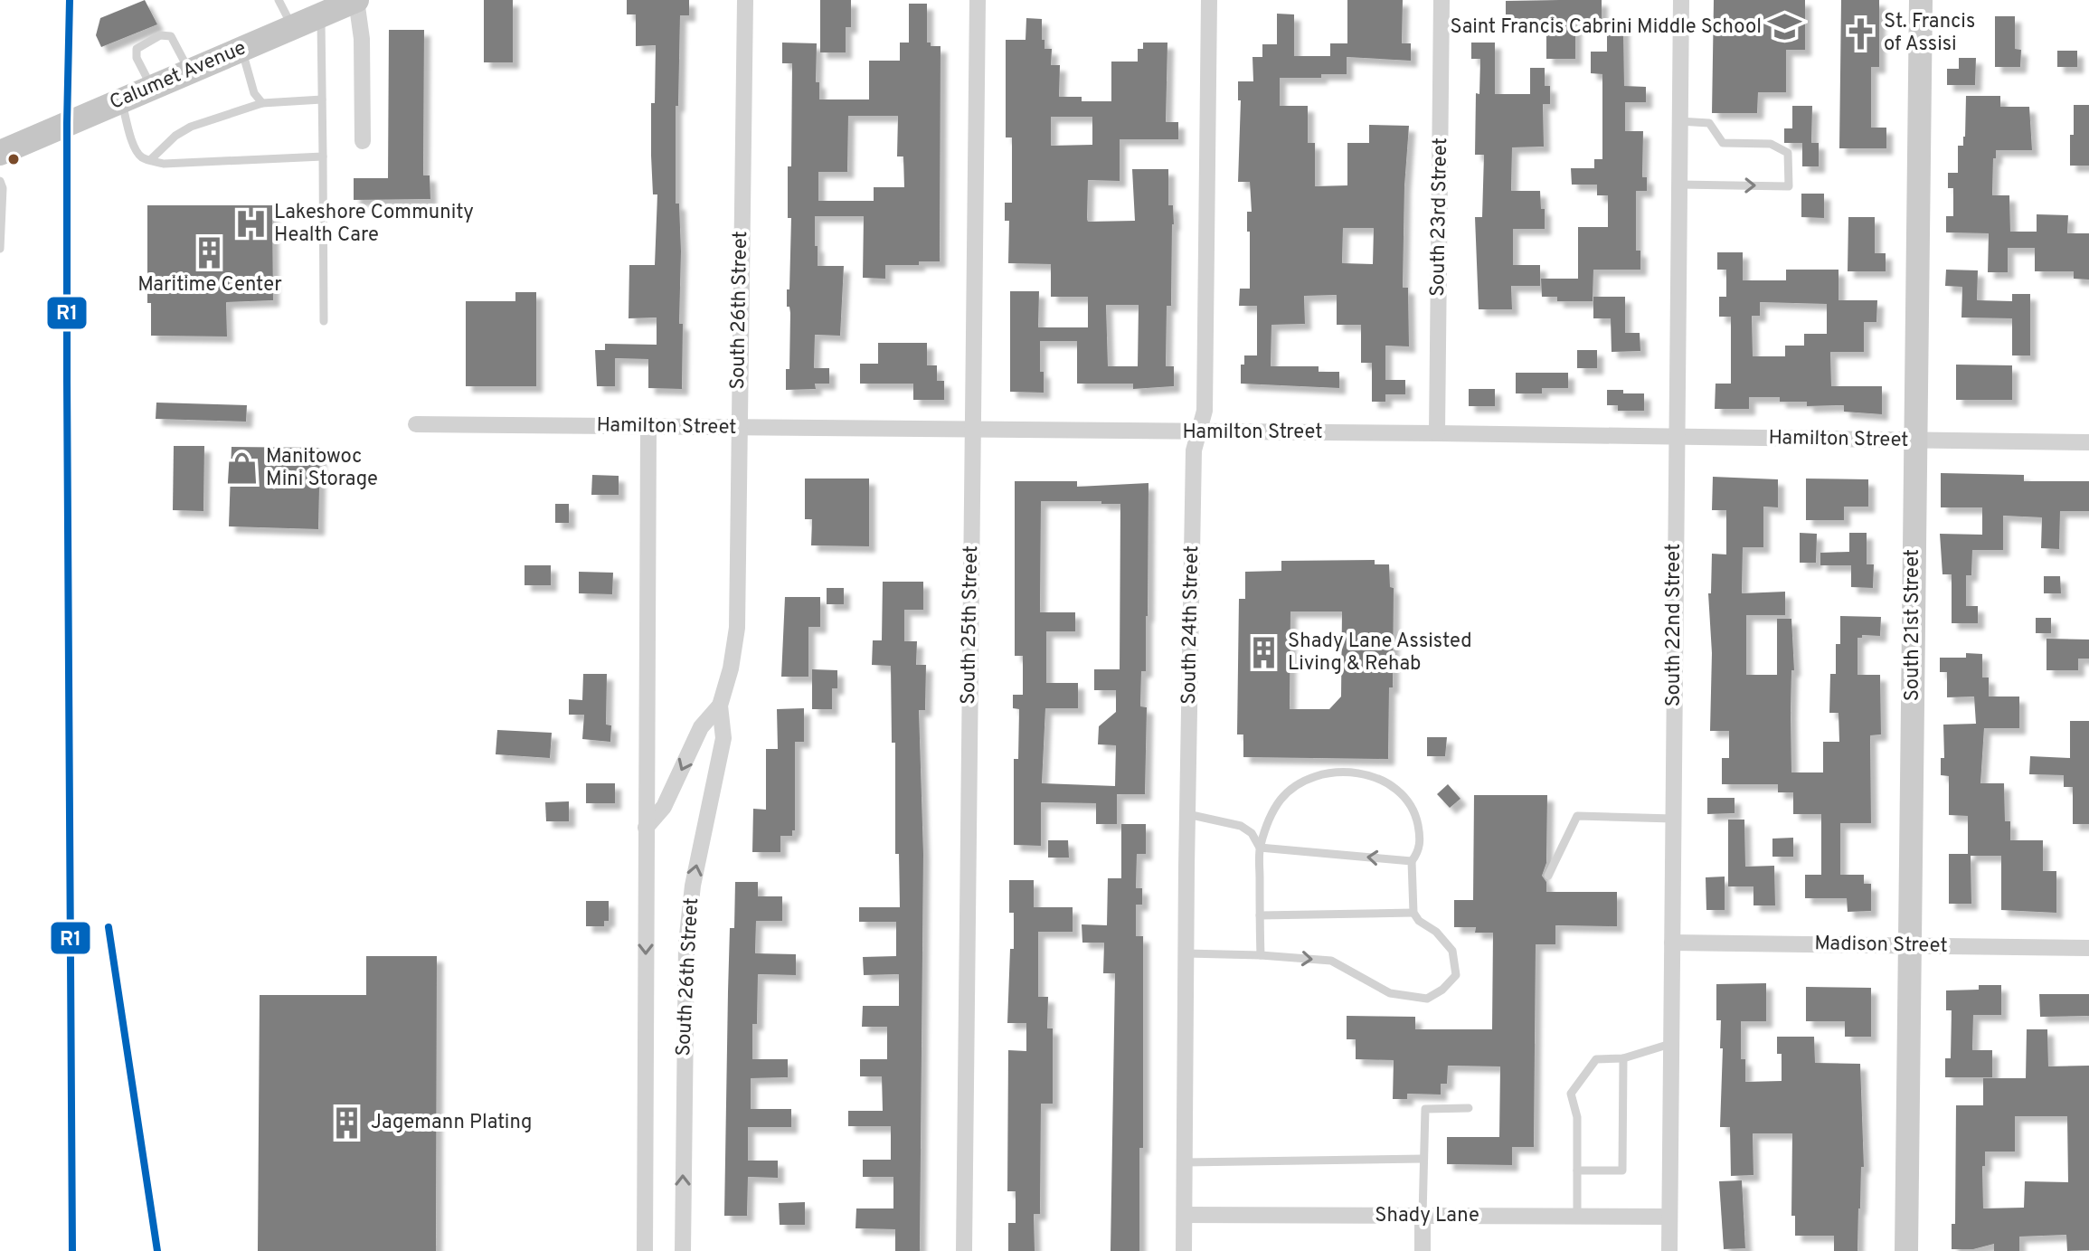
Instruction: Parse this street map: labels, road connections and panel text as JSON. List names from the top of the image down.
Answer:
{
  "streets": {
    "main road": ["Calumet Avenue"],
    "street": [
      "South 23rd Street",
      "South 26th Street",
      "Hamilton Street",
      "South 25th Street",
      "South 24th Street",
      "South 22nd Street",
      "South 21st Street",
      "Madison Street",
      "Shady Lane"
    ]
  },
  "crossings": [
    ["South 23rd Street", "Hamilton Street"],
    ["South 26th Street", "Hamilton Street"],
    ["Hamilton Street", "South 25th Street"],
    ["Hamilton Street", "South 24th Street"],
    ["Hamilton Street", "South 22nd Street"],
    ["Hamilton Street", "South 21st Street"],
    ["South 24th Street", "Shady Lane"],
    ["South 22nd Street", "Madison Street"],
    ["South 22nd Street", "Shady Lane"],
    ["South 21st Street", "Madison Street"]
  ],
  "places": {
    "school or university": ["Saint Francis Cabrini Middle School"],
    "church": ["St. Francis of Assisi"],
    "hospital": ["Lakeshore Community Health Care"],
    "building": ["Maritime Center", "Shady Lane Assisted Living & Rehab", "Jagemann Plating"],
    "shop": ["Manitowoc Mini Storage"]
  },
  "lines": ["transit line R1"]
}
